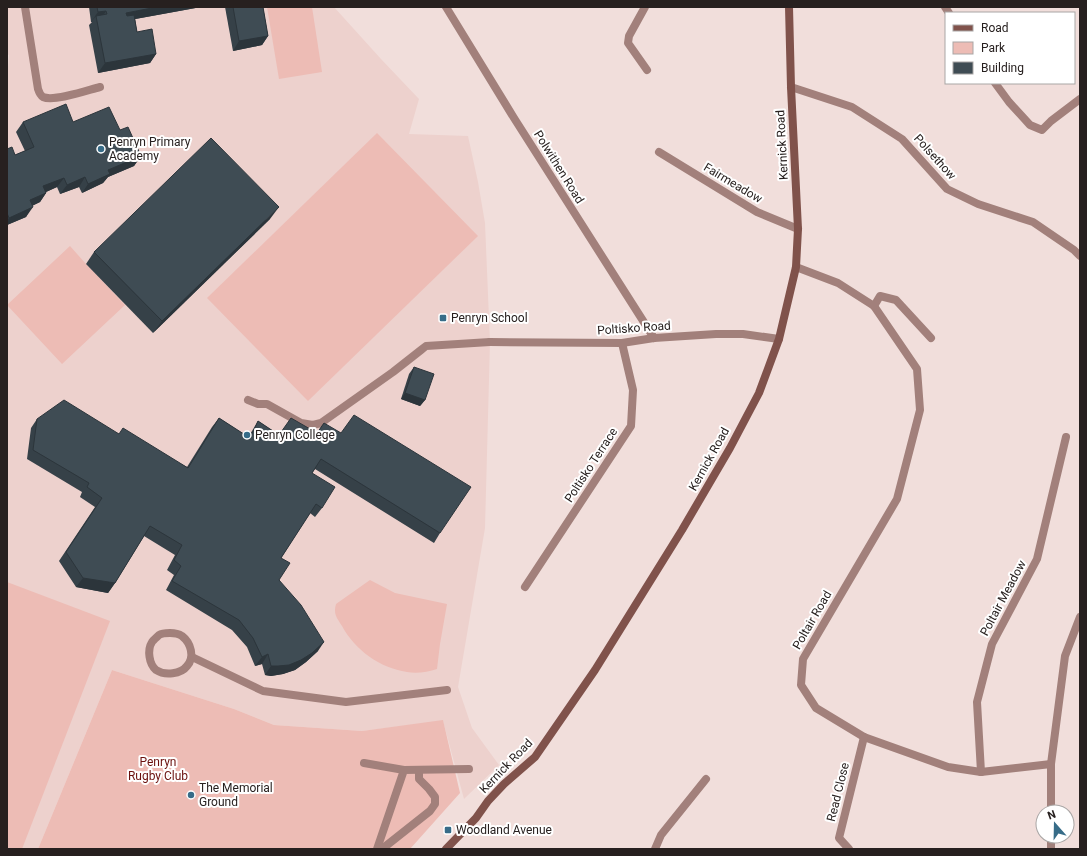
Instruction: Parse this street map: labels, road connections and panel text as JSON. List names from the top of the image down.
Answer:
{
  "streets": {
    "street": [
      "Kernick Road",
      "Polsethow",
      "Polwithen Road",
      "Fairmeadow",
      "Poltisko Road",
      "Poltisko Terrace",
      "Poltair Meadow",
      "Poltair Road",
      "Read Close"
    ]
  },
  "crossings": [
    ["Kernick Road", "Polsethow"],
    ["Kernick Road", "Fairmeadow"],
    ["Kernick Road", "Poltisko Road"],
    ["Kernick Road", "Poltair Road"],
    ["Polwithen Road", "Poltisko Road"],
    ["Poltisko Road", "Poltisko Terrace"],
    ["Poltair Meadow", "Poltair Road"],
    ["Poltair Road", "Read Close"]
  ],
  "parks": ["Penryn Rugby Club"],
  "places": {
    "other": ["Penryn Primary Academy", "Penryn College", "The Memorial Ground"],
    "transit": ["Penryn School", "Woodland Avenue"]
  },
  "legend": ["Road", "Park", "Building"],
  "north": "top"
}
